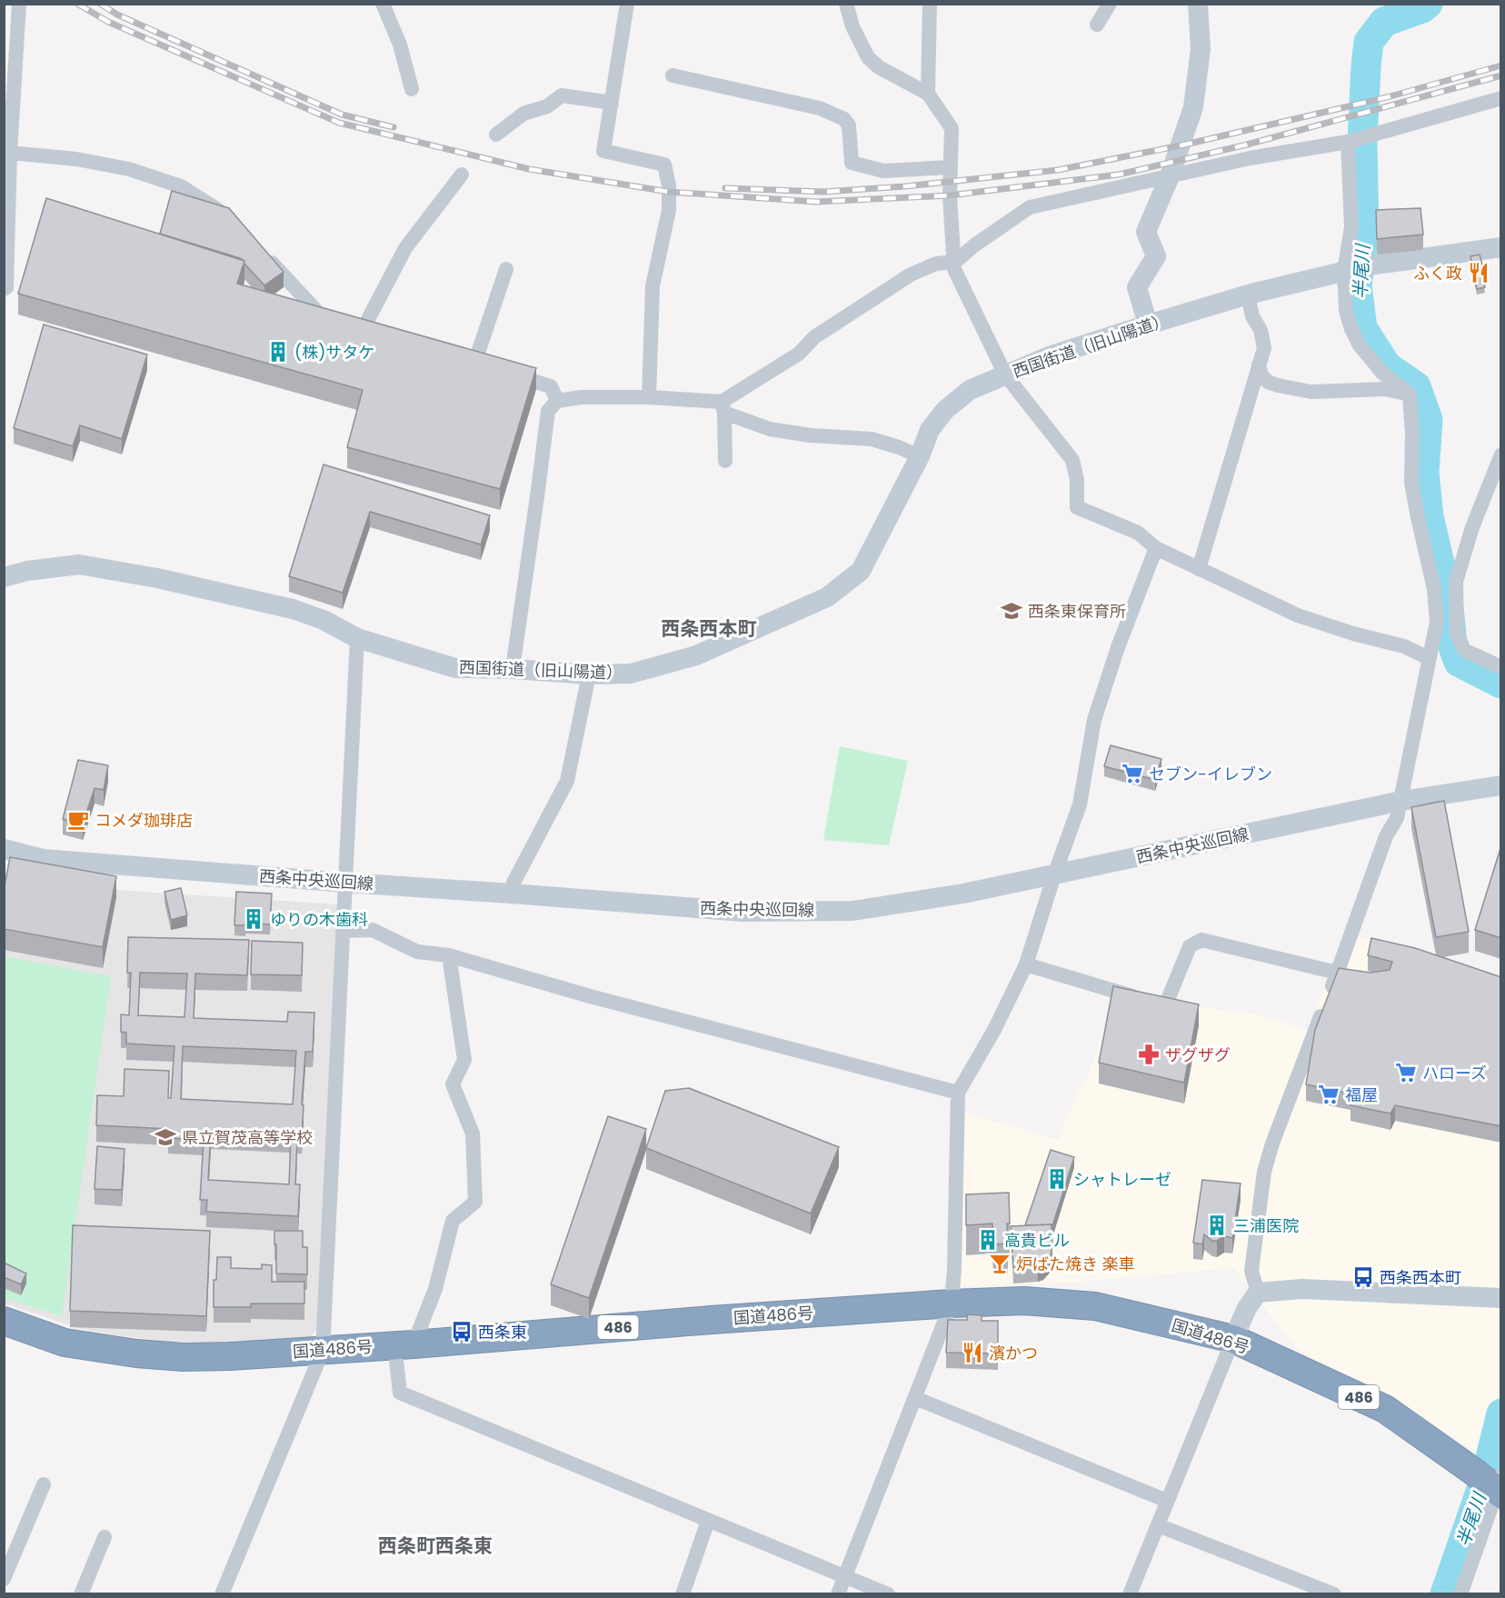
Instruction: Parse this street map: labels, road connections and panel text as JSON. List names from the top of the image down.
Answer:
{
  "streets": {
    "highway": ["国道486号", "486"],
    "street": ["西国街道（旧山陽道）", "西条中央巡回線"]
  },
  "districts": ["西条西本町", "西条町西条東"],
  "water": ["半尾川"],
  "places": {
    "restaurant": ["ふく政", "濱かつ"],
    "building": [
      "(株)サタケ",
      "ゆりの木歯科",
      "シャトレーゼ",
      "三浦医院",
      "高貴ビル"
    ],
    "school or university": ["西条東保育所", "県立賀茂高等学校"],
    "supermarket": ["セブン-イレブン", "ハローズ", "福屋"],
    "cafe": ["コメダ珈琲店"],
    "pharmacy": ["ザグザグ"],
    "bar": ["炉ばた焼き 楽車"],
    "bus stop": ["西条西本町", "西条東"]
  }
}
